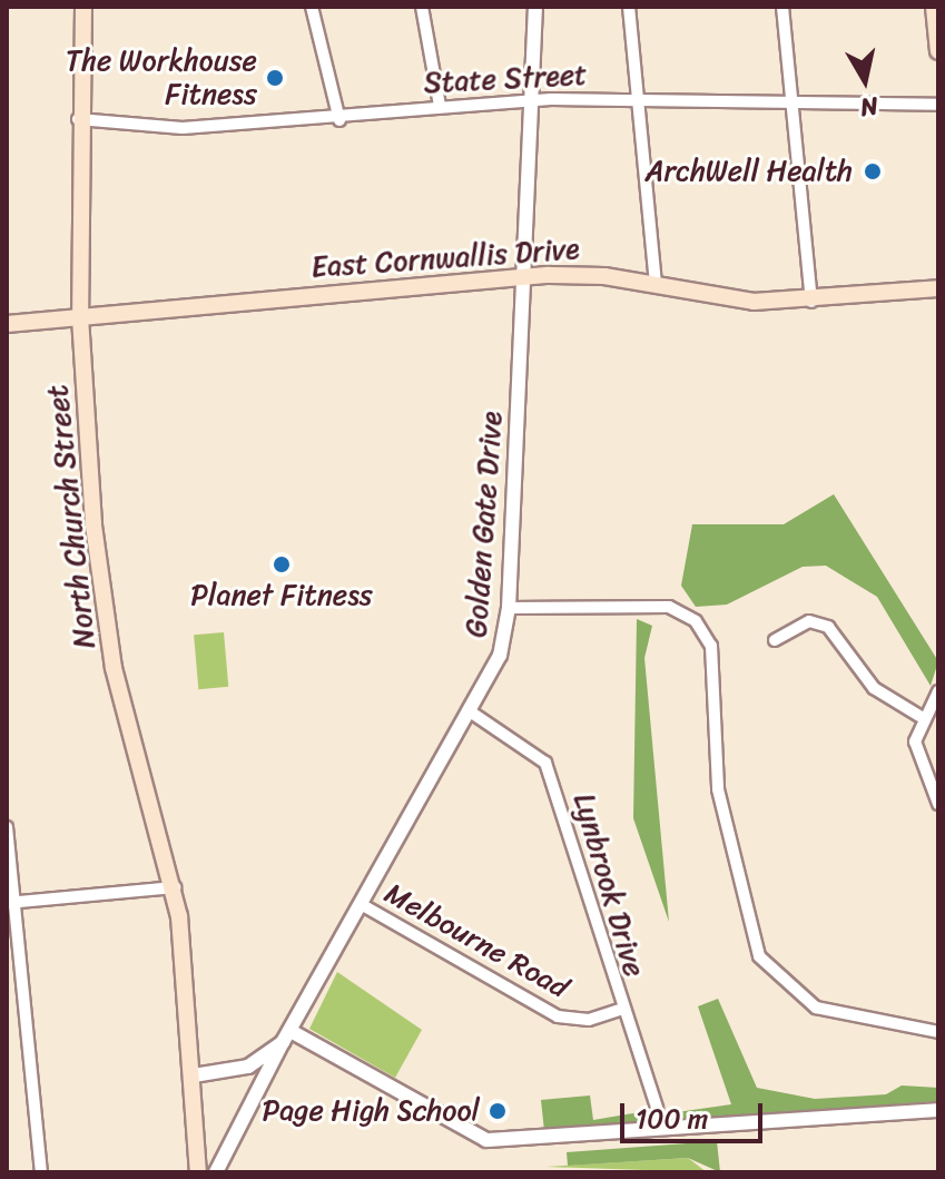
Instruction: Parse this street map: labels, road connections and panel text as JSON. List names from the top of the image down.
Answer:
{
  "streets": {
    "main road": ["East Cornwallis Drive", "North Church Street"],
    "street": [
      "State Street",
      "Golden Gate Drive",
      "Lynbrook Drive",
      "Melbourne Road"
    ]
  },
  "crossings": [
    ["State Street", "North Church Street"],
    ["State Street", "Golden Gate Drive"],
    ["East Cornwallis Drive", "North Church Street"],
    ["East Cornwallis Drive", "Golden Gate Drive"],
    ["North Church Street", "Golden Gate Drive"],
    ["Golden Gate Drive", "Lynbrook Drive"],
    ["Golden Gate Drive", "Melbourne Road"],
    ["Lynbrook Drive", "Melbourne Road"]
  ],
  "places": [
    "The Workhouse Fitness",
    "ArchWell Health",
    "Planet Fitness",
    "Page High School"
  ],
  "scale_bar": "100 m",
  "north": "bottom"
}
